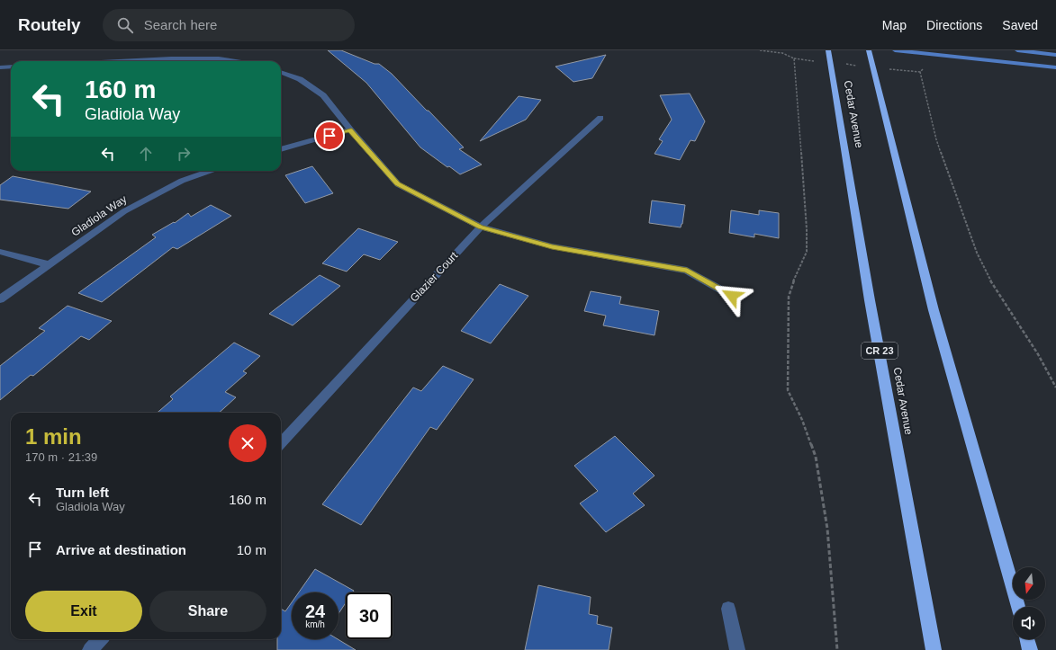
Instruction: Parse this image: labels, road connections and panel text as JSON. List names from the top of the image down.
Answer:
{
  "streets": {
    "highway": ["Cedar Avenue", "CR 23"],
    "street": ["Gladiola Way", "Glazier Court"]
  },
  "north": "bottom",
  "page": {
    "header": "Routely",
    "search": "Search here",
    "nav": ["Map", "Directions", "Saved"],
    "turn": ["160 m", "Gladiola Way"],
    "heading": ["1 min", "170 m · 21:39"],
    "list": [
      {
        "name": "Turn left",
        "note": "Gladiola Way",
        "value": "160 m"
      },
      {
        "name": "Arrive at destination",
        "value": "10 m"
      }
    ],
    "buttons": ["Exit", "Share"],
    "speed": "24 km/h",
    "limit": "30"
  }
}
